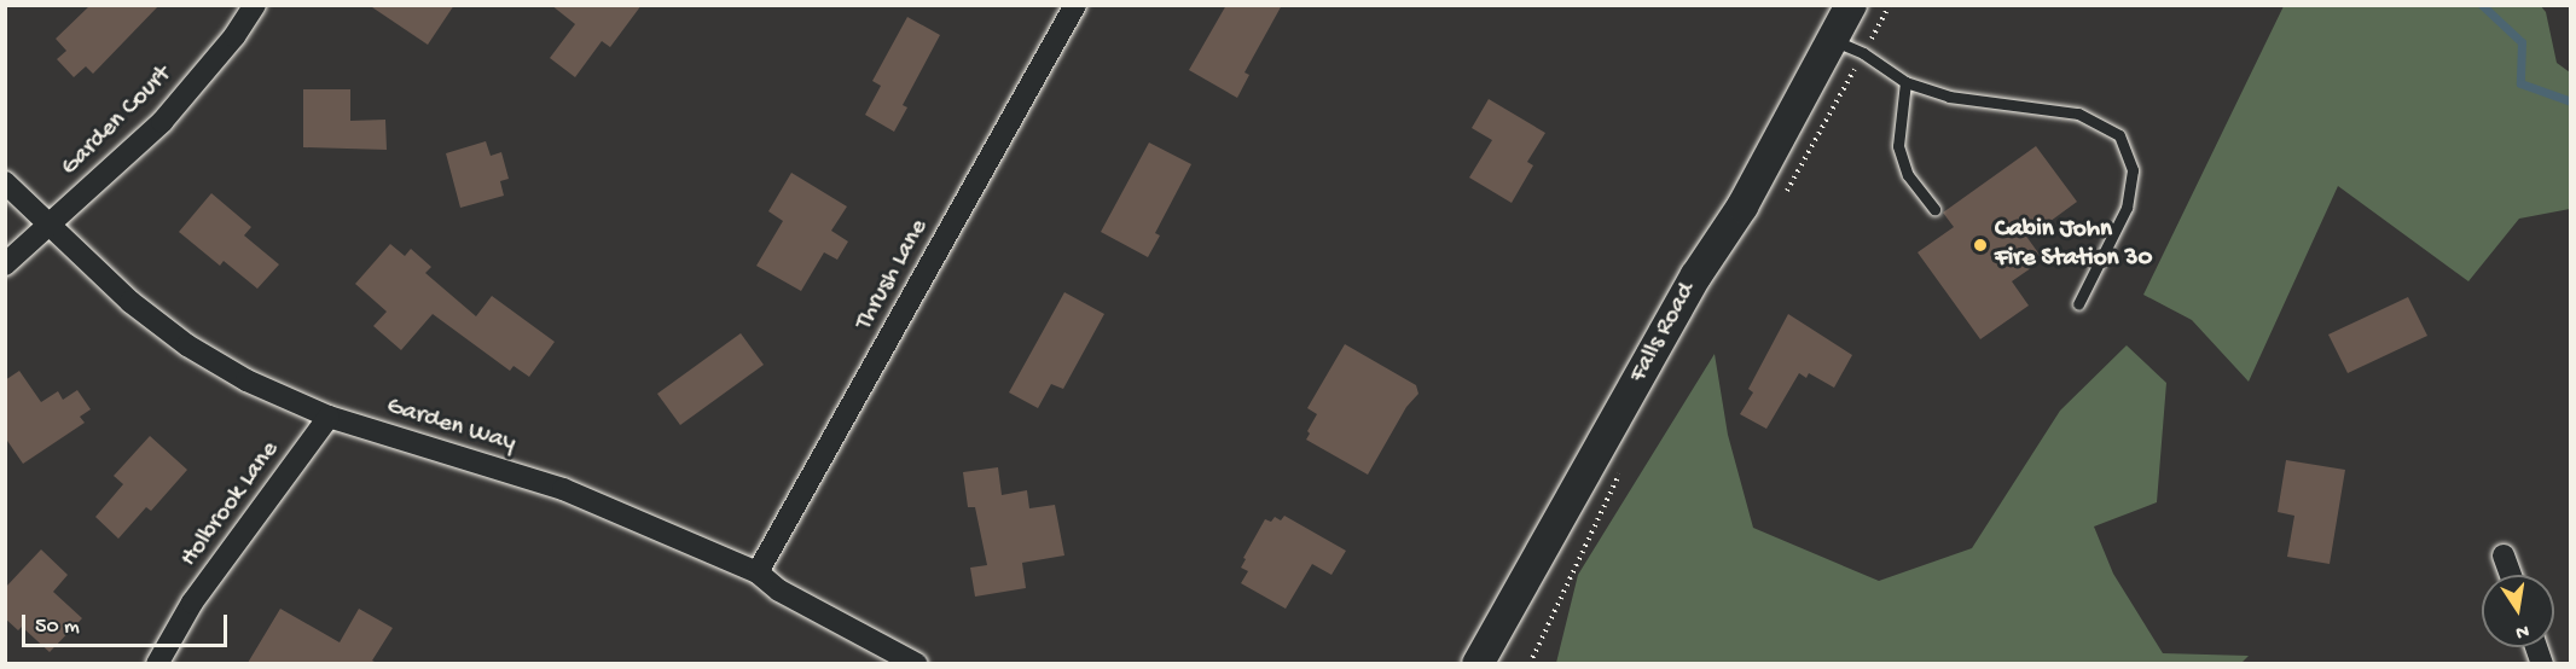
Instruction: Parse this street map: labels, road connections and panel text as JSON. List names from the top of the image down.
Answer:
{
  "streets": {
    "main road": ["Falls Road"],
    "street": [
      "Garden Court",
      "Thrush Lane",
      "Garden Way",
      "Holbrook Lane"
    ]
  },
  "crossings": [
    ["Garden Court", "Garden Way"],
    ["Thrush Lane", "Garden Way"],
    ["Garden Way", "Holbrook Lane"]
  ],
  "places": ["Cabin John Fire Station 30"],
  "scale_bar": "50 m",
  "north": "bottom"
}
